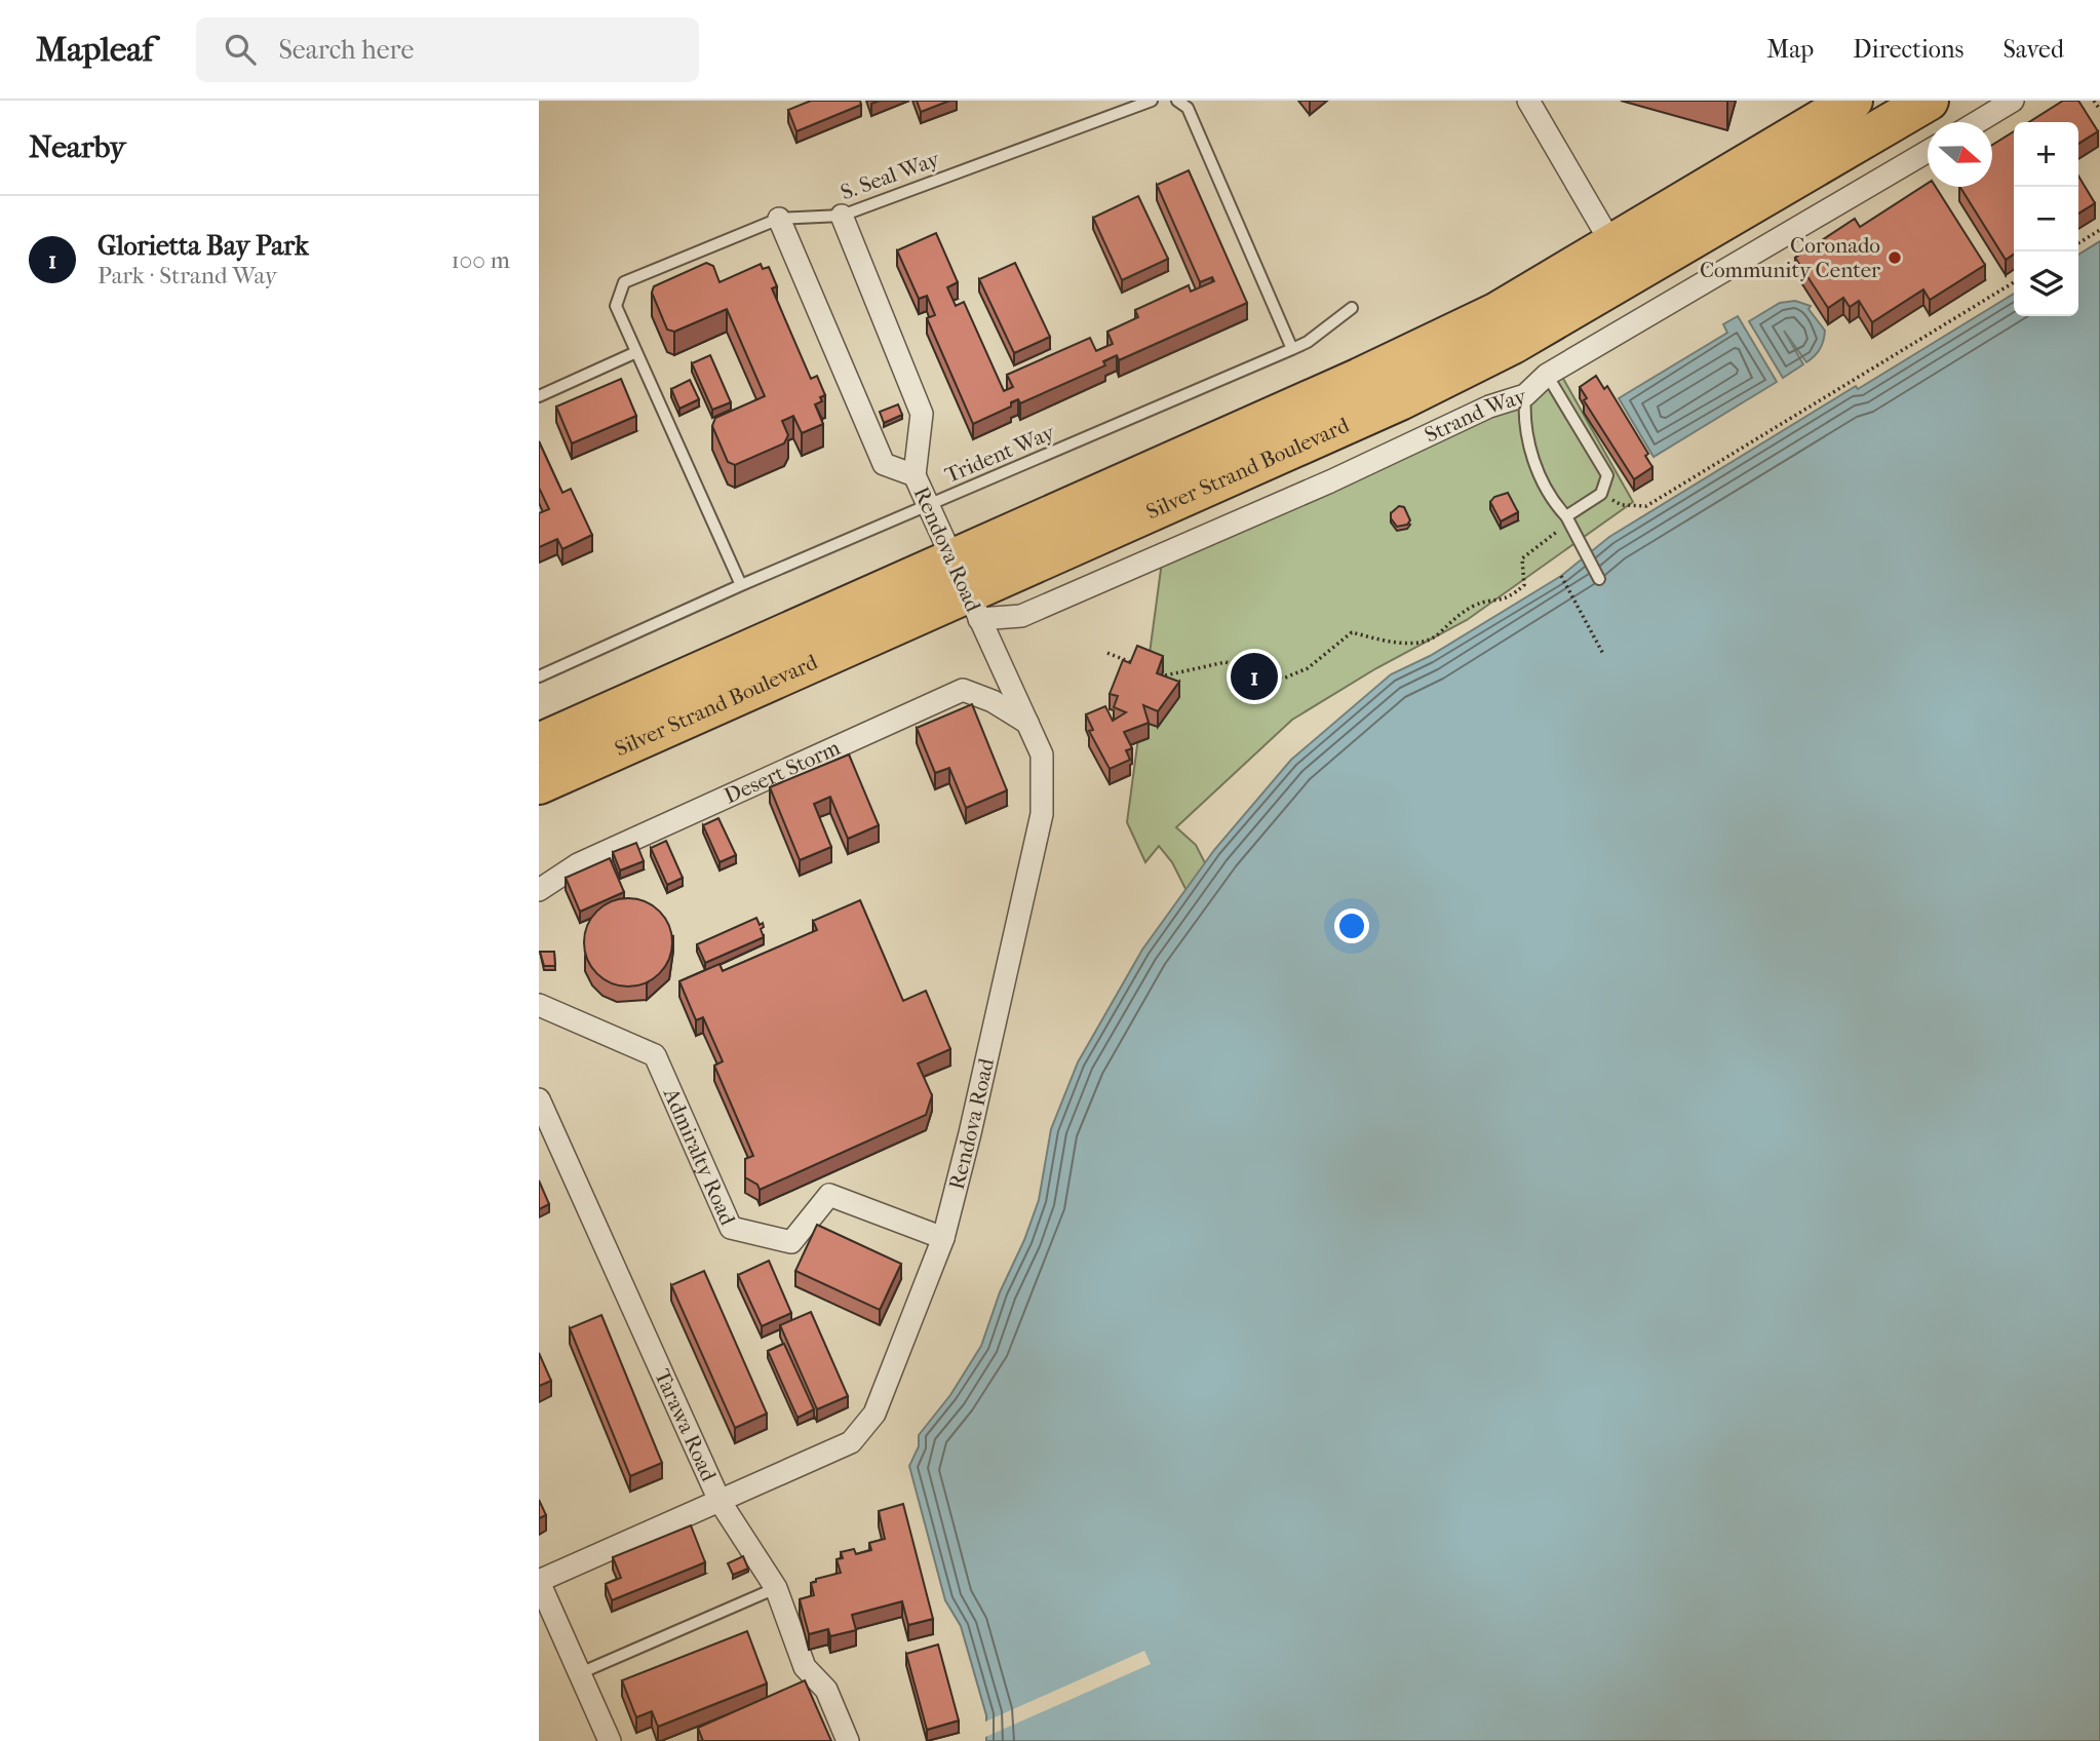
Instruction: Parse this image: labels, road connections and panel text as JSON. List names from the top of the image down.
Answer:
{
  "streets": {
    "highway": ["Silver Strand Boulevard"],
    "street": [
      "Strand Way",
      "Rendova Road",
      "Desert Storm",
      "Admiralty Road",
      "Tarawa Road"
    ],
    "lane": ["S. Seal Way", "Trident Way"]
  },
  "crossings": [
    ["S. Seal Way", "Rendova Road"],
    ["Strand Way", "Silver Strand Boulevard"],
    ["Strand Way", "Rendova Road"],
    ["Trident Way", "Rendova Road"],
    ["Silver Strand Boulevard", "Rendova Road"],
    ["Rendova Road", "Desert Storm"],
    ["Rendova Road", "Admiralty Road"],
    ["Rendova Road", "Tarawa Road"]
  ],
  "places": ["Coronado Community Center"],
  "north": "right",
  "page": {
    "header": "Mapleaf",
    "search": "Search here",
    "nav": ["Map", "Directions", "Saved"],
    "heading": "Nearby",
    "map_buttons": ["+", "−"],
    "list": [
      {
        "mark": "1",
        "name": "Glorietta Bay Park",
        "note": "Park · Strand Way",
        "value": "100 m"
      }
    ],
    "pins": "1"
  }
}
